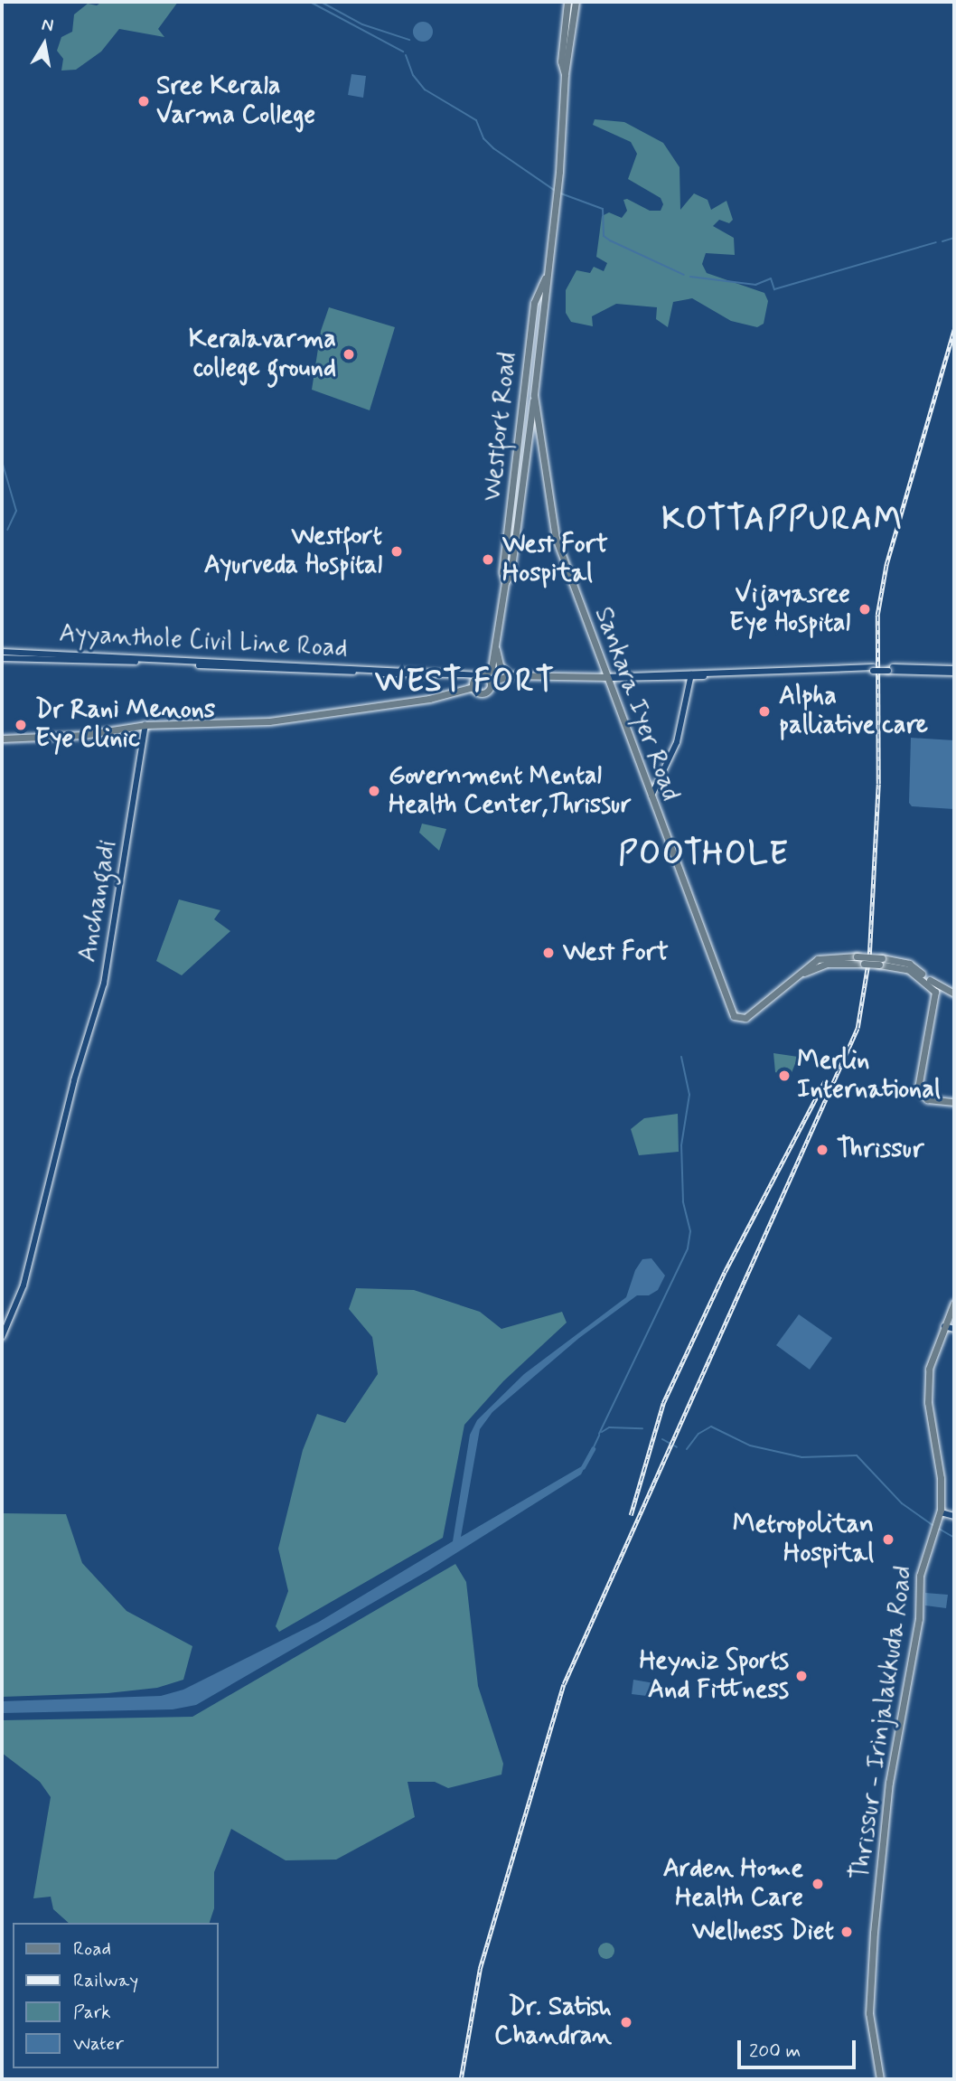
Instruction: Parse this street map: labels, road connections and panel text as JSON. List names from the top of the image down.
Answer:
{
  "streets": {
    "main road": [
      "Westfort Road",
      "Ayyanthole Civil Line Road",
      "Sankara Iyer Road",
      "Anchangadi",
      "Thrissur - Irinjalakkuda Road"
    ]
  },
  "crossings": [
    ["Westfort Road", "Ayyanthole Civil Line Road"],
    ["Westfort Road", "Sankara Iyer Road"]
  ],
  "districts": ["KOTTAPPURAM", "WEST FORT", "POOTHOLE"],
  "places": [
    "Sree Kerala Varma College",
    "Keralavarma college ground",
    "Westfort Ayurveda Hospital",
    "West Fort Hospital",
    "Vijayasree Eye Hospital",
    "Alpha palliative care",
    "Dr Rani Menons Eye Clinic",
    "Government Mental Health Center,Thrissur",
    "West Fort",
    "Merlin International",
    "Thrissur",
    "Metropolitan Hospital",
    "Heyniz Sports And Fittness",
    "Arden Home Health Care",
    "Wellness Diet",
    "Dr. Satish Chandran"
  ],
  "legend": [
    "Road",
    "Railway",
    "Park",
    "Water"
  ],
  "scale_bar": "200 m",
  "north": "top"
}
